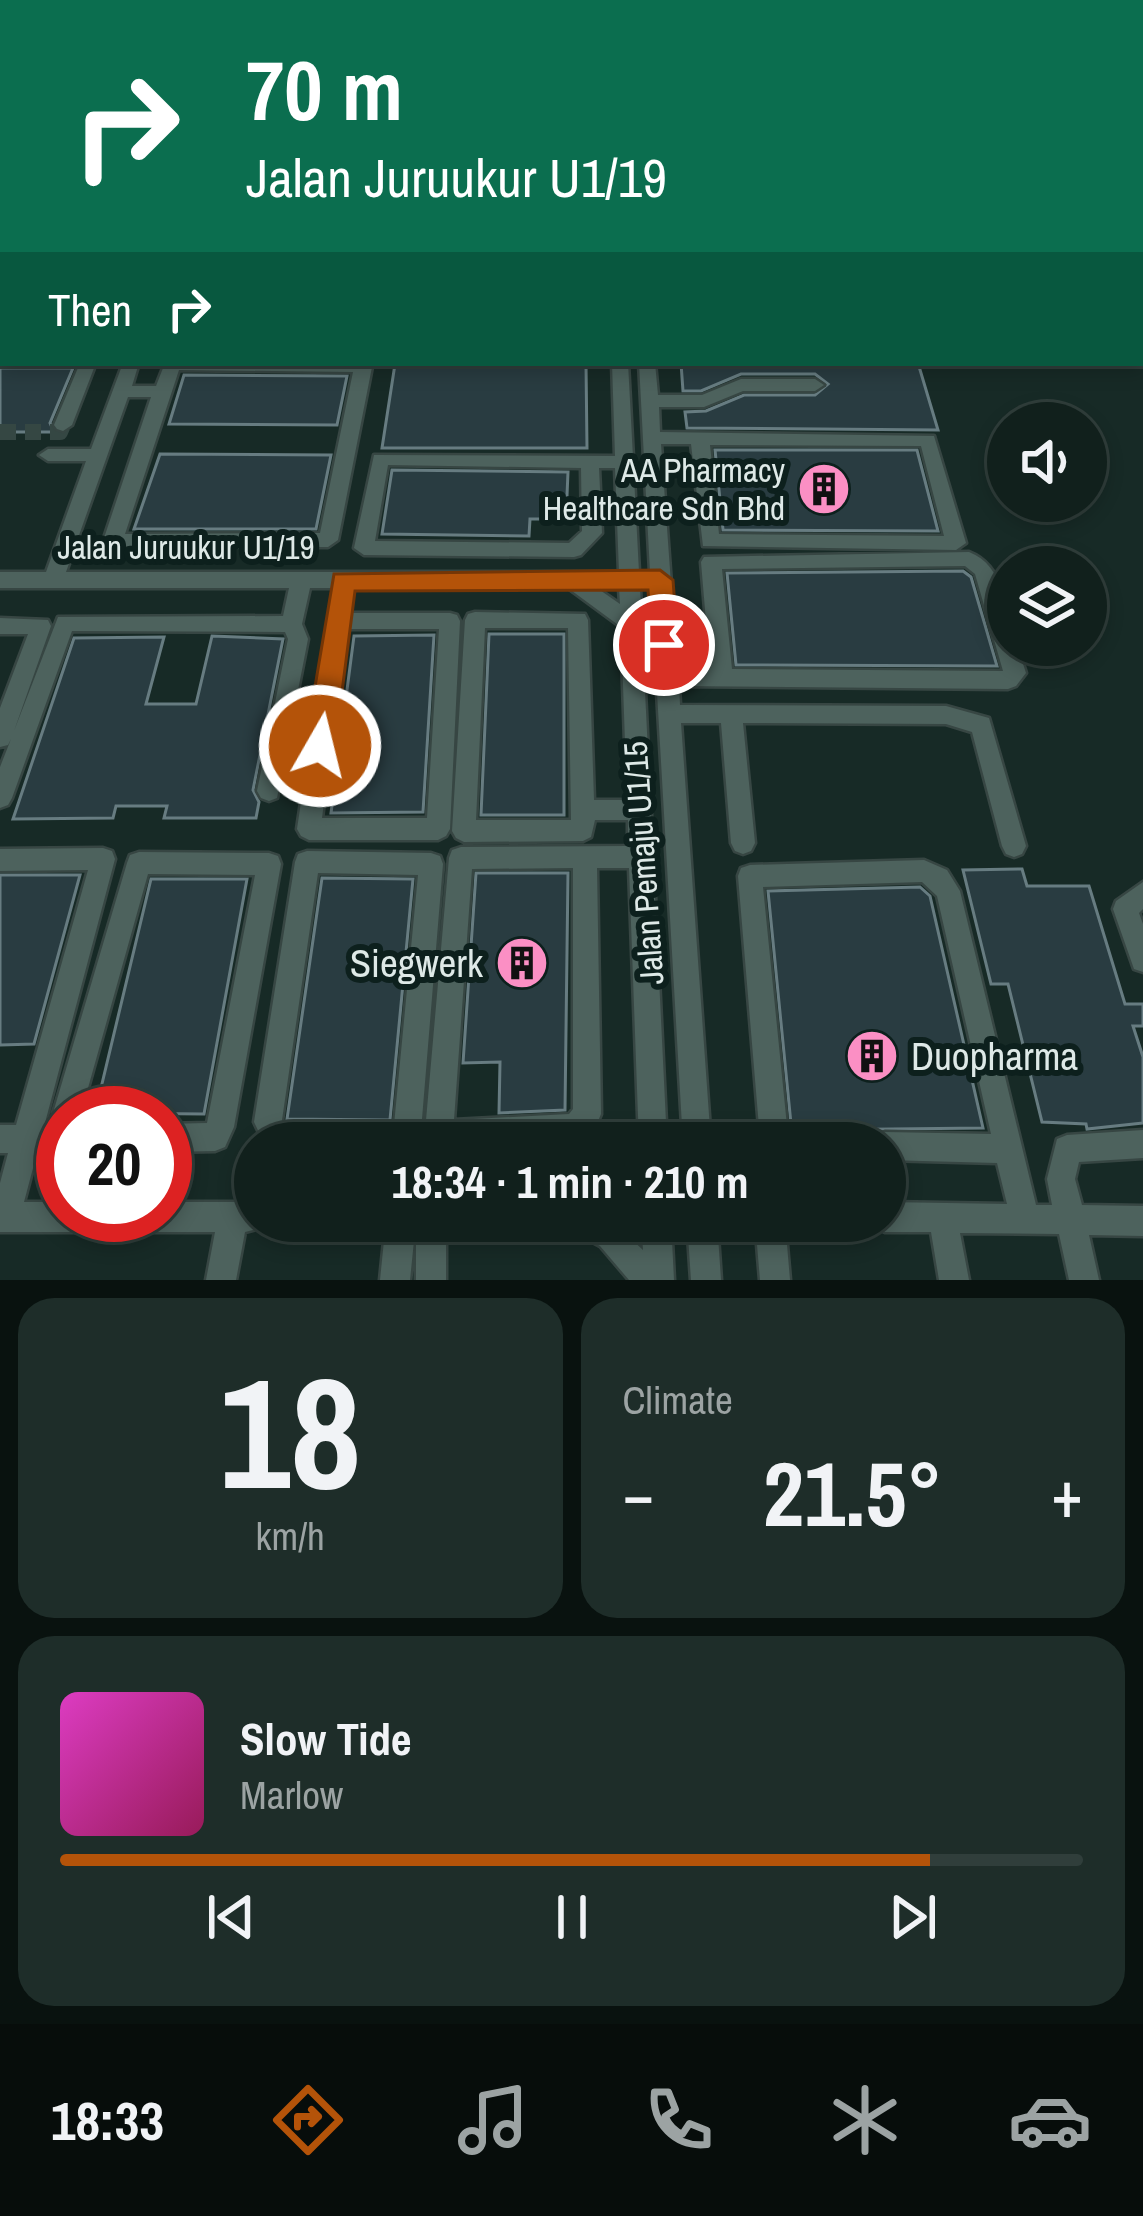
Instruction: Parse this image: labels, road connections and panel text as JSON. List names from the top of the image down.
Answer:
{
  "streets": {
    "street": ["Jalan Juruukur U1/19", "Jalan Pemaju U1/15"]
  },
  "crossings": [
    ["Jalan Juruukur U1/19", "Jalan Pemaju U1/15"]
  ],
  "places": {
    "building": ["AA Pharmacy Healthcare Sdn Bhd", "Siegwerk", "Duopharma"]
  },
  "page": {
    "turn": ["70 m", "Jalan Juruukur U1/19"],
    "then": "Then",
    "limit": "20",
    "trip": "18:34 · 1 min · 210 m",
    "tile": [
      ["18", "km/h"],
      "Climate"
    ],
    "heat": ["−", "21.5°", "+"],
    "song": ["Slow Tide", "Marlow"],
    "tabs": "18:33"
  }
}
